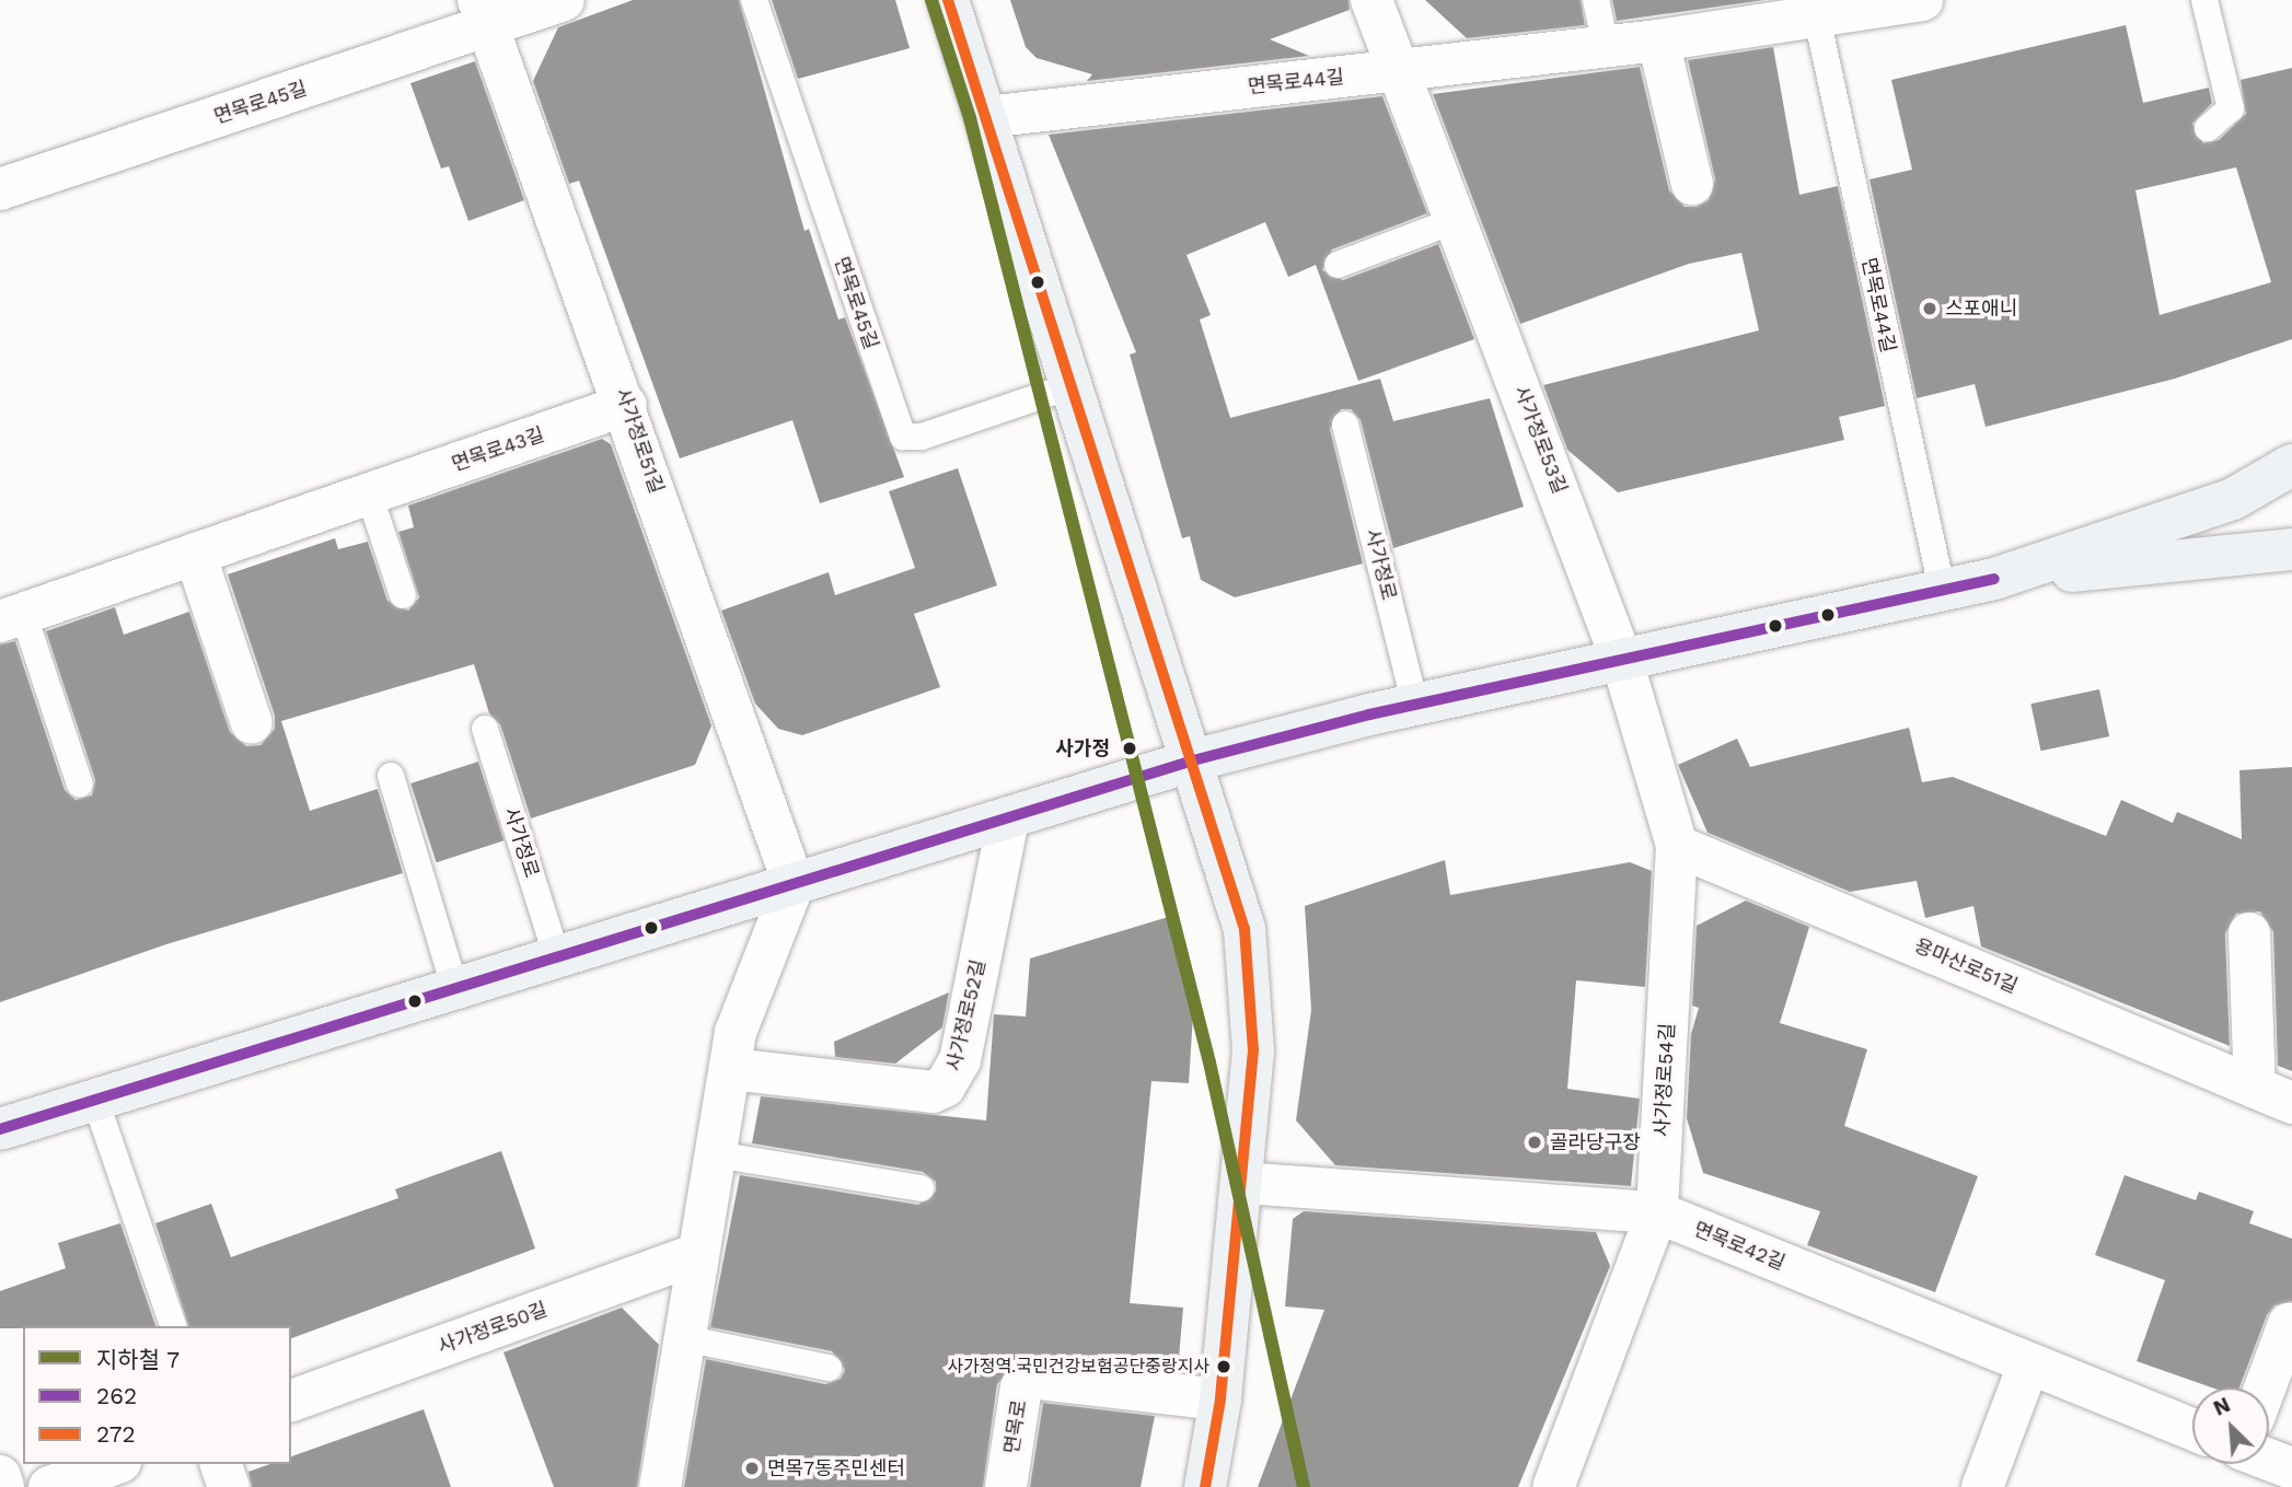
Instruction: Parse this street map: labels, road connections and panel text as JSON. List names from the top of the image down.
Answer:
{
  "streets": {
    "street": [
      "면목로44길",
      "면목로45길",
      "사가정로53길",
      "사가정로51길",
      "면목로43길",
      "용마산로51길",
      "사가정로52길",
      "사가정로54길",
      "면목로42길",
      "사가정로50길",
      "면목로"
    ],
    "lane": ["사가정로"]
  },
  "crossings": [
    ["면목로44길", "사가정로53길"],
    ["면목로45길", "사가정로51길"],
    ["사가정로53길", "사가정로54길"],
    ["사가정로51길", "면목로43길"],
    ["용마산로51길", "사가정로54길"],
    ["사가정로54길", "면목로42길"]
  ],
  "places": [
    "스포애니",
    "사가정",
    "골라당구장",
    "사가정역.국민건강보험공단중랑지사",
    "면목7동주민센터"
  ],
  "lines": ["metro line 7", "transit line 272", "transit line 262"],
  "legend": ["지하철 7", "262", "272"],
  "north": "top left"
}
